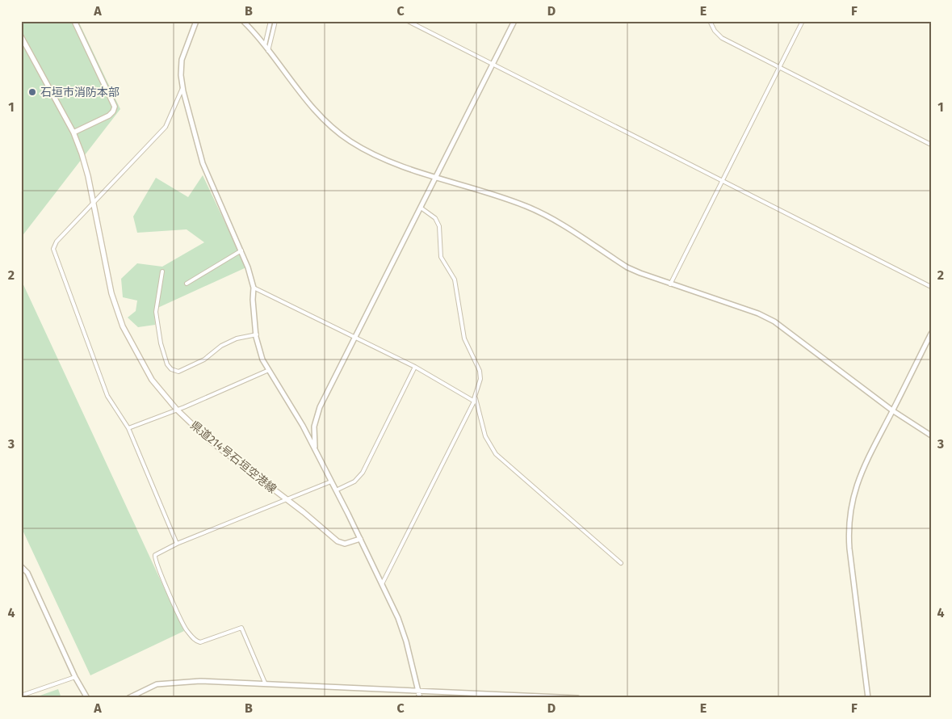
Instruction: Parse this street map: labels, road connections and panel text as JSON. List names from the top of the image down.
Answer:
{
  "streets": {
    "main road": ["県道214号石垣空港線"]
  },
  "places": ["石垣市消防本部"],
  "grid": {
    "columns": [
      "A",
      "B",
      "C",
      "D",
      "E",
      "F"
    ],
    "rows": [
      "1",
      "2",
      "3",
      "4"
    ]
  }
}
